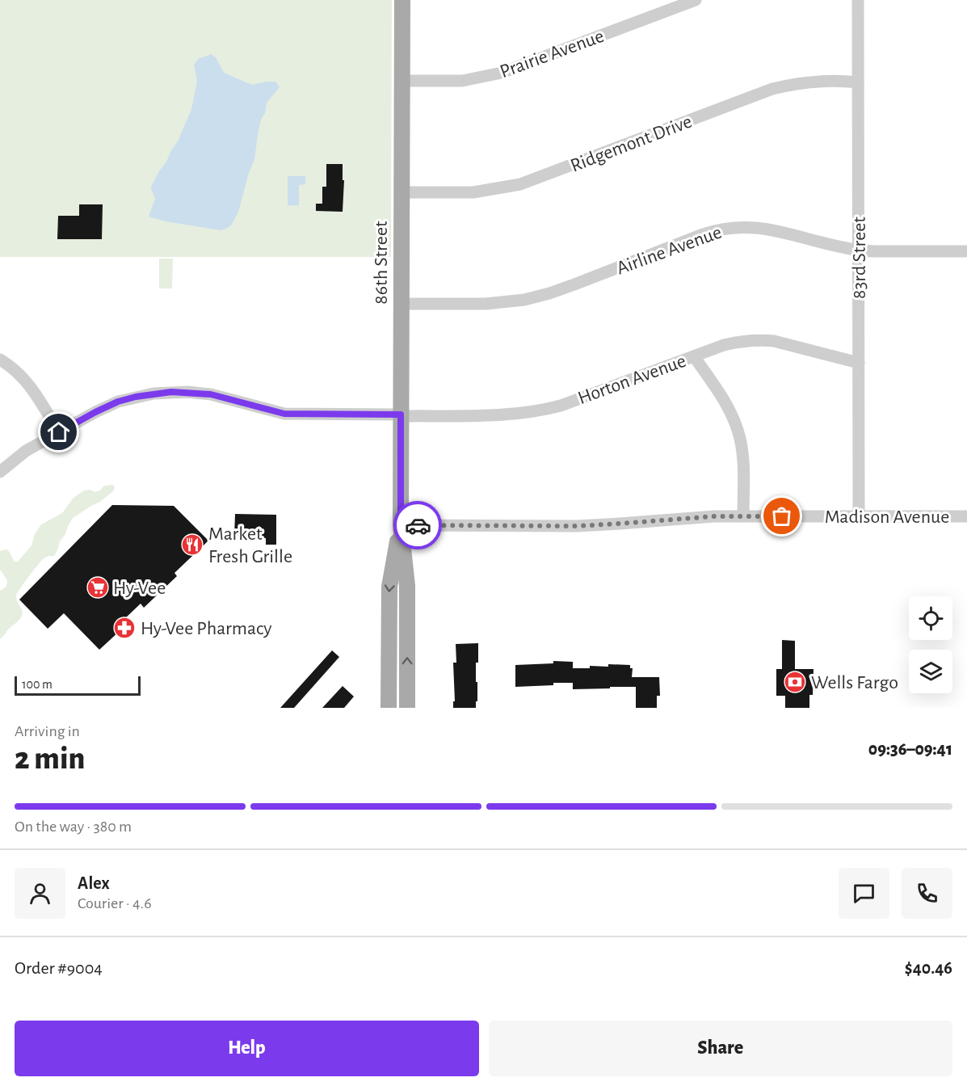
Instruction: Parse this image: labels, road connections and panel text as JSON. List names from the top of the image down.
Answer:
{
  "streets": {
    "main road": ["86th Street"],
    "street": [
      "Prairie Avenue",
      "Ridgemont Drive",
      "Airline Avenue",
      "83rd Street",
      "Horton Avenue",
      "Madison Avenue"
    ]
  },
  "crossings": [
    ["Prairie Avenue", "86th Street"],
    ["Ridgemont Drive", "83rd Street"],
    ["Ridgemont Drive", "86th Street"],
    ["Airline Avenue", "83rd Street"],
    ["Airline Avenue", "86th Street"],
    ["83rd Street", "Horton Avenue"],
    ["83rd Street", "Madison Avenue"],
    ["86th Street", "Horton Avenue"],
    ["86th Street", "Madison Avenue"]
  ],
  "places": {
    "restaurant": ["Market Fresh Grille"],
    "supermarket": ["Hy-Vee"],
    "pharmacy": ["Hy-Vee Pharmacy"],
    "bank": ["Wells Fargo"]
  },
  "scale_bar": "100 m",
  "page": {
    "scale": "100 m",
    "heading": ["2 min", "Arriving in", "09:36–09:41"],
    "panel": [
      "Alex",
      "Courier · 4.6",
      "Order #9004",
      "$40.46"
    ],
    "bar": "On the way · 380 m",
    "buttons": ["Help", "Share"]
  }
}
